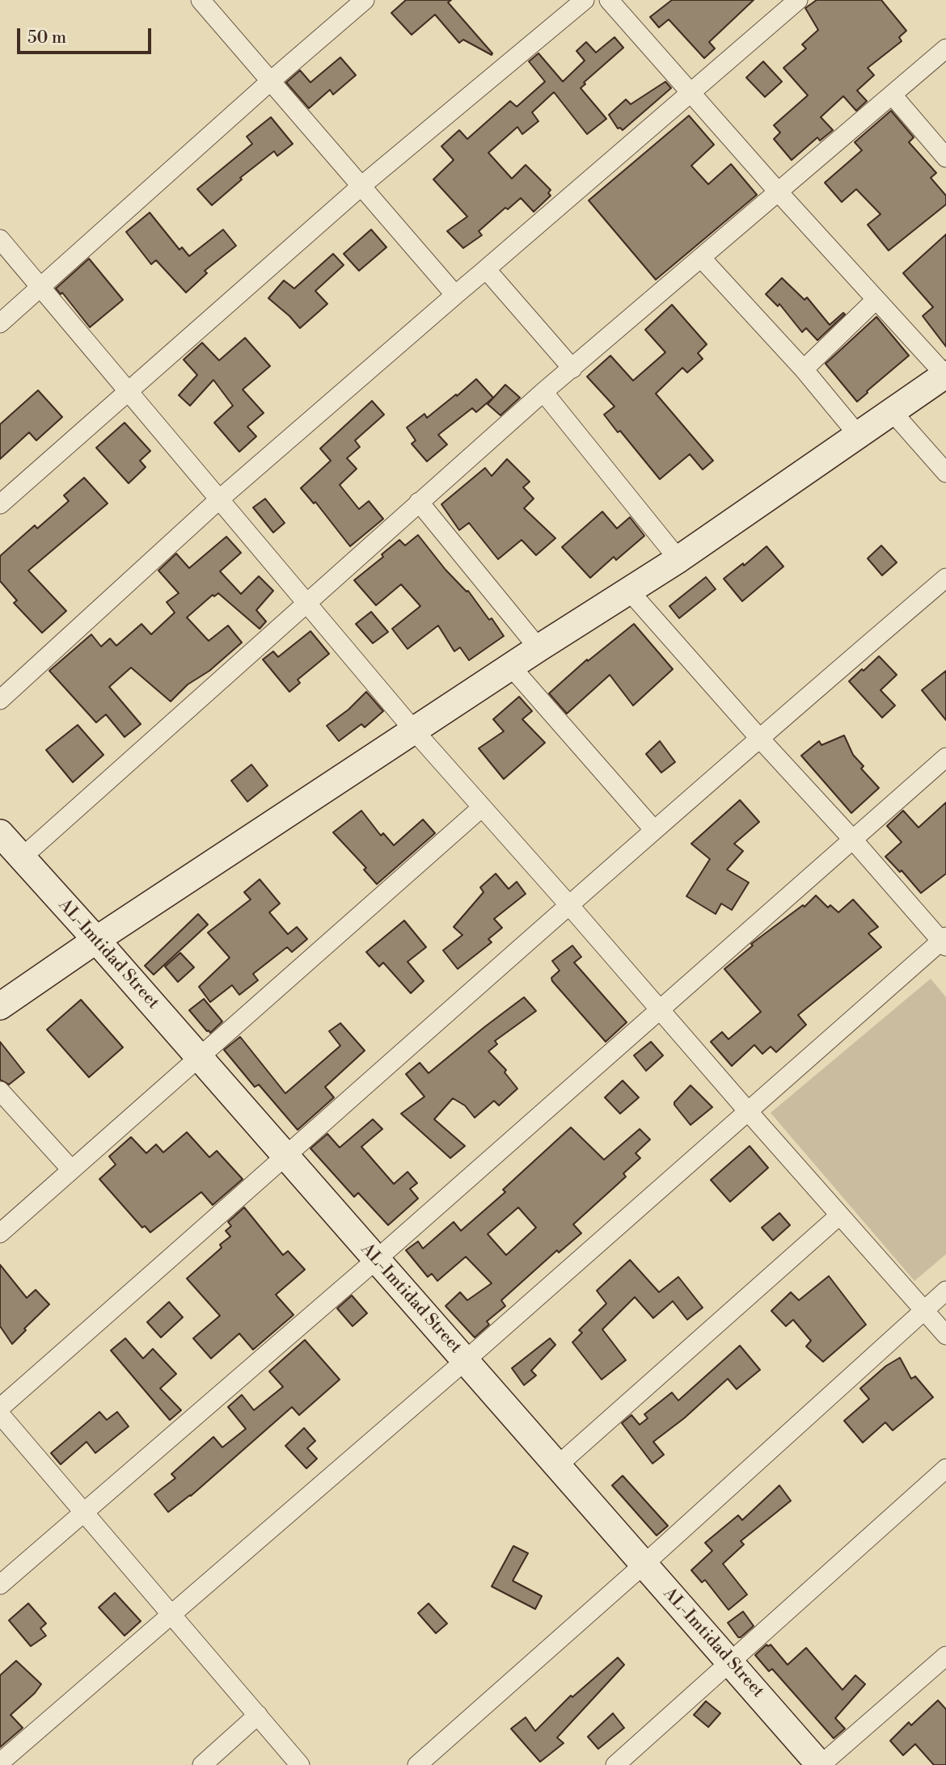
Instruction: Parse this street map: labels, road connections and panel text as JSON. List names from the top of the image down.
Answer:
{
  "streets": {
    "street": ["AL-Imtidad Street"]
  },
  "scale_bar": "50 m"
}
